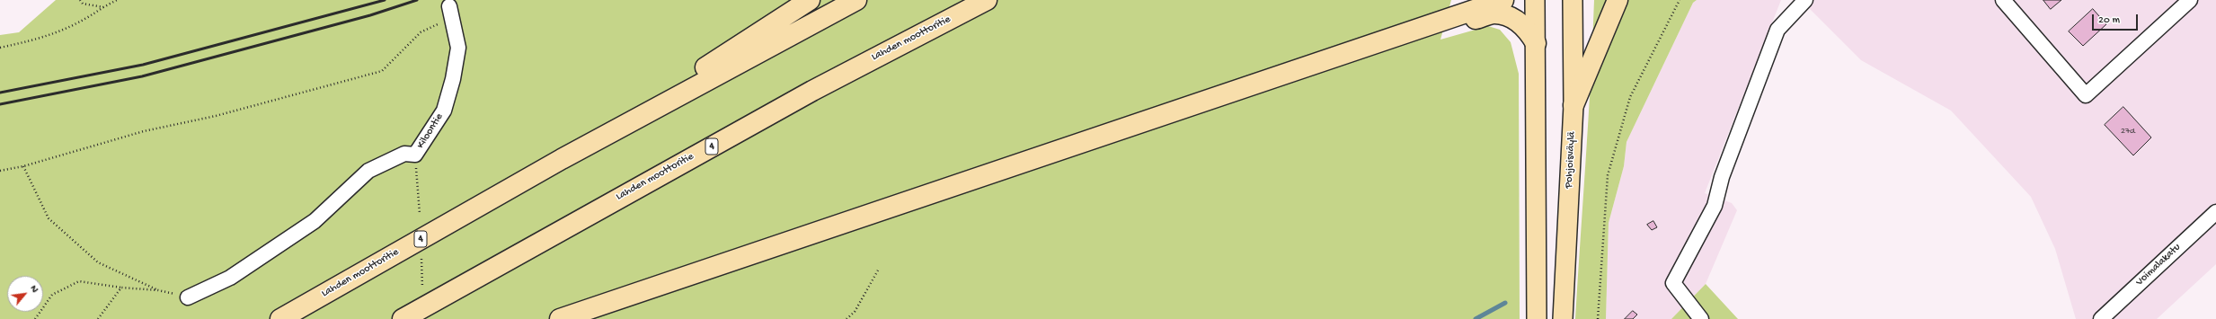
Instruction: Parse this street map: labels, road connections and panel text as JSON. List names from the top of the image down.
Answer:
{
  "streets": {
    "highway": ["Lahden moottoritie", "4"],
    "main road": ["Pohjoisväylä"],
    "street": ["Kiloontie", "Voimalakatu"]
  },
  "house_numbers": ["27d"],
  "scale_bar": "20 m",
  "north": "top right"
}
